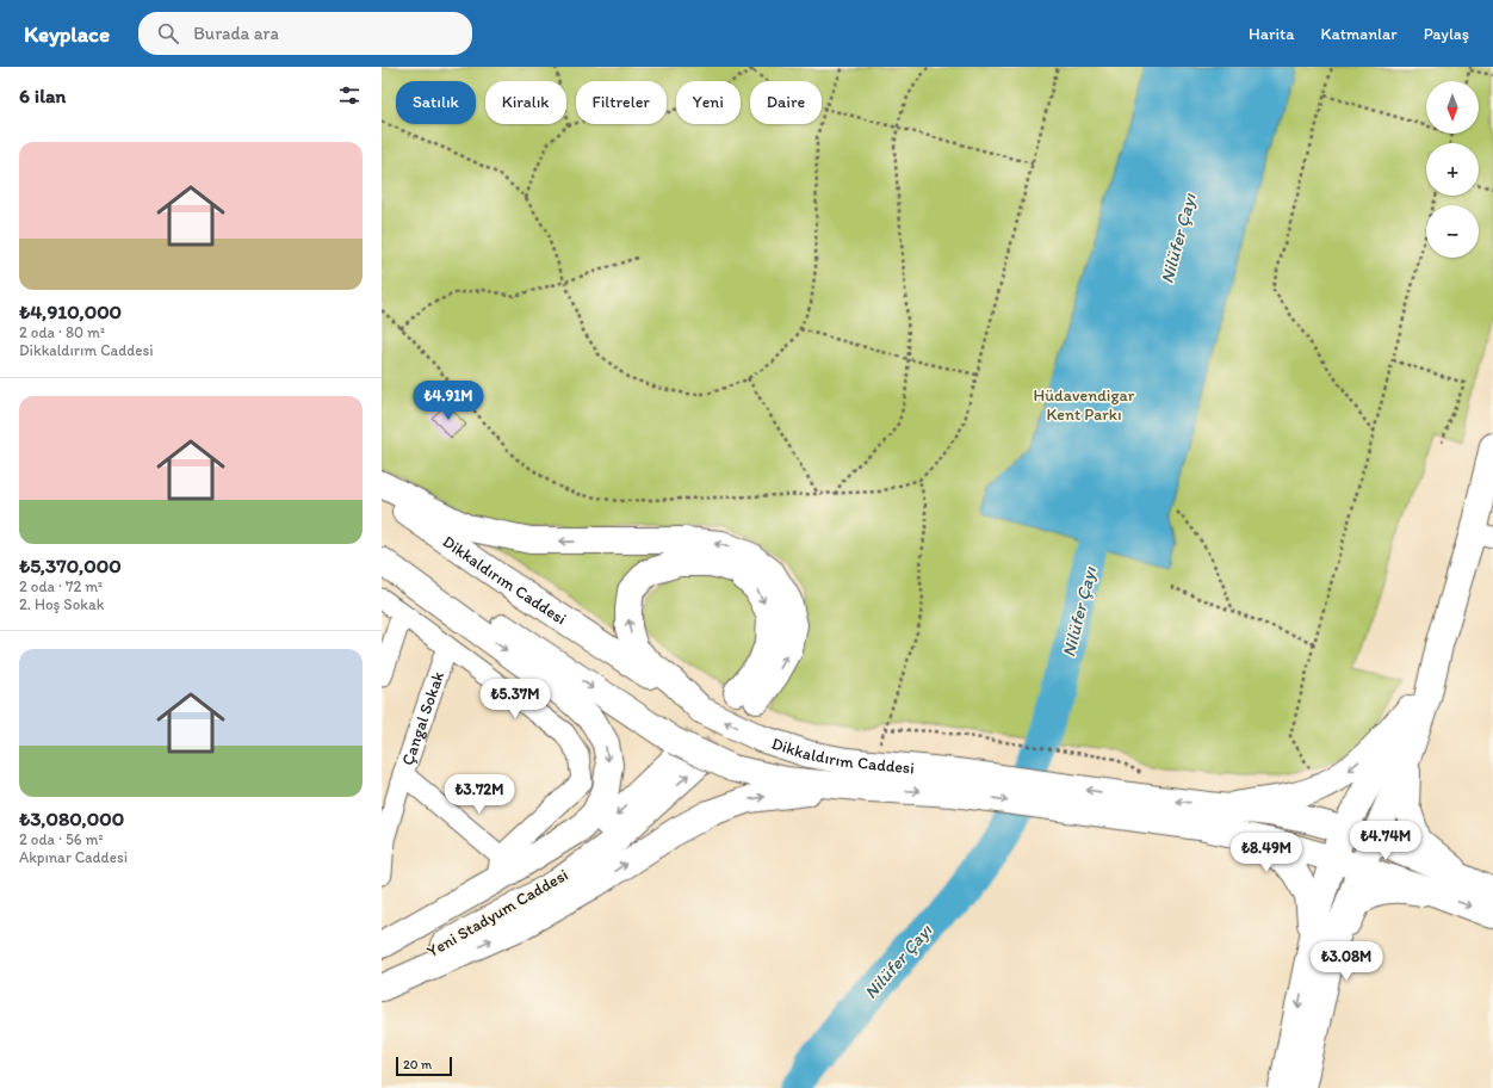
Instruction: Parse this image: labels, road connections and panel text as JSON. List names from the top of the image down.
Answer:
{
  "streets": {
    "main road": ["Dikkaldırım Caddesi", "Yeni Stadyum Caddesi"],
    "street": ["Çangal Sokak"]
  },
  "water": ["Nilüfer Çayı"],
  "parks": ["Hüdavendigar Kent Parkı"],
  "scale_bar": "20 m",
  "north": "bottom",
  "page": {
    "header": "Keyplace",
    "search": "Burada ara",
    "nav": ["Harita", "Katmanlar", "Paylaş"],
    "heading": "6 ilan",
    "map_buttons": ["+", "−"],
    "chip": [
      "Satılık",
      "Kiralık",
      "Filtreler",
      "Yeni",
      "Daire"
    ],
    "list": [
      {
        "name": "₺4,910,000",
        "note": "2 oda · 80 m² · Dikkaldırım Caddesi"
      },
      {
        "name": "₺5,370,000",
        "note": "2 oda · 72 m² · 2. Hoş Sokak"
      },
      {
        "name": "₺3,080,000",
        "note": "2 oda · 56 m² · Akpınar Caddesi"
      }
    ],
    "price": [
      "₺4.91M",
      "₺5.37M",
      "₺3.72M",
      "₺4.74M",
      "₺8.49M",
      "₺3.08M"
    ],
    "scale": "20 m"
  }
}
